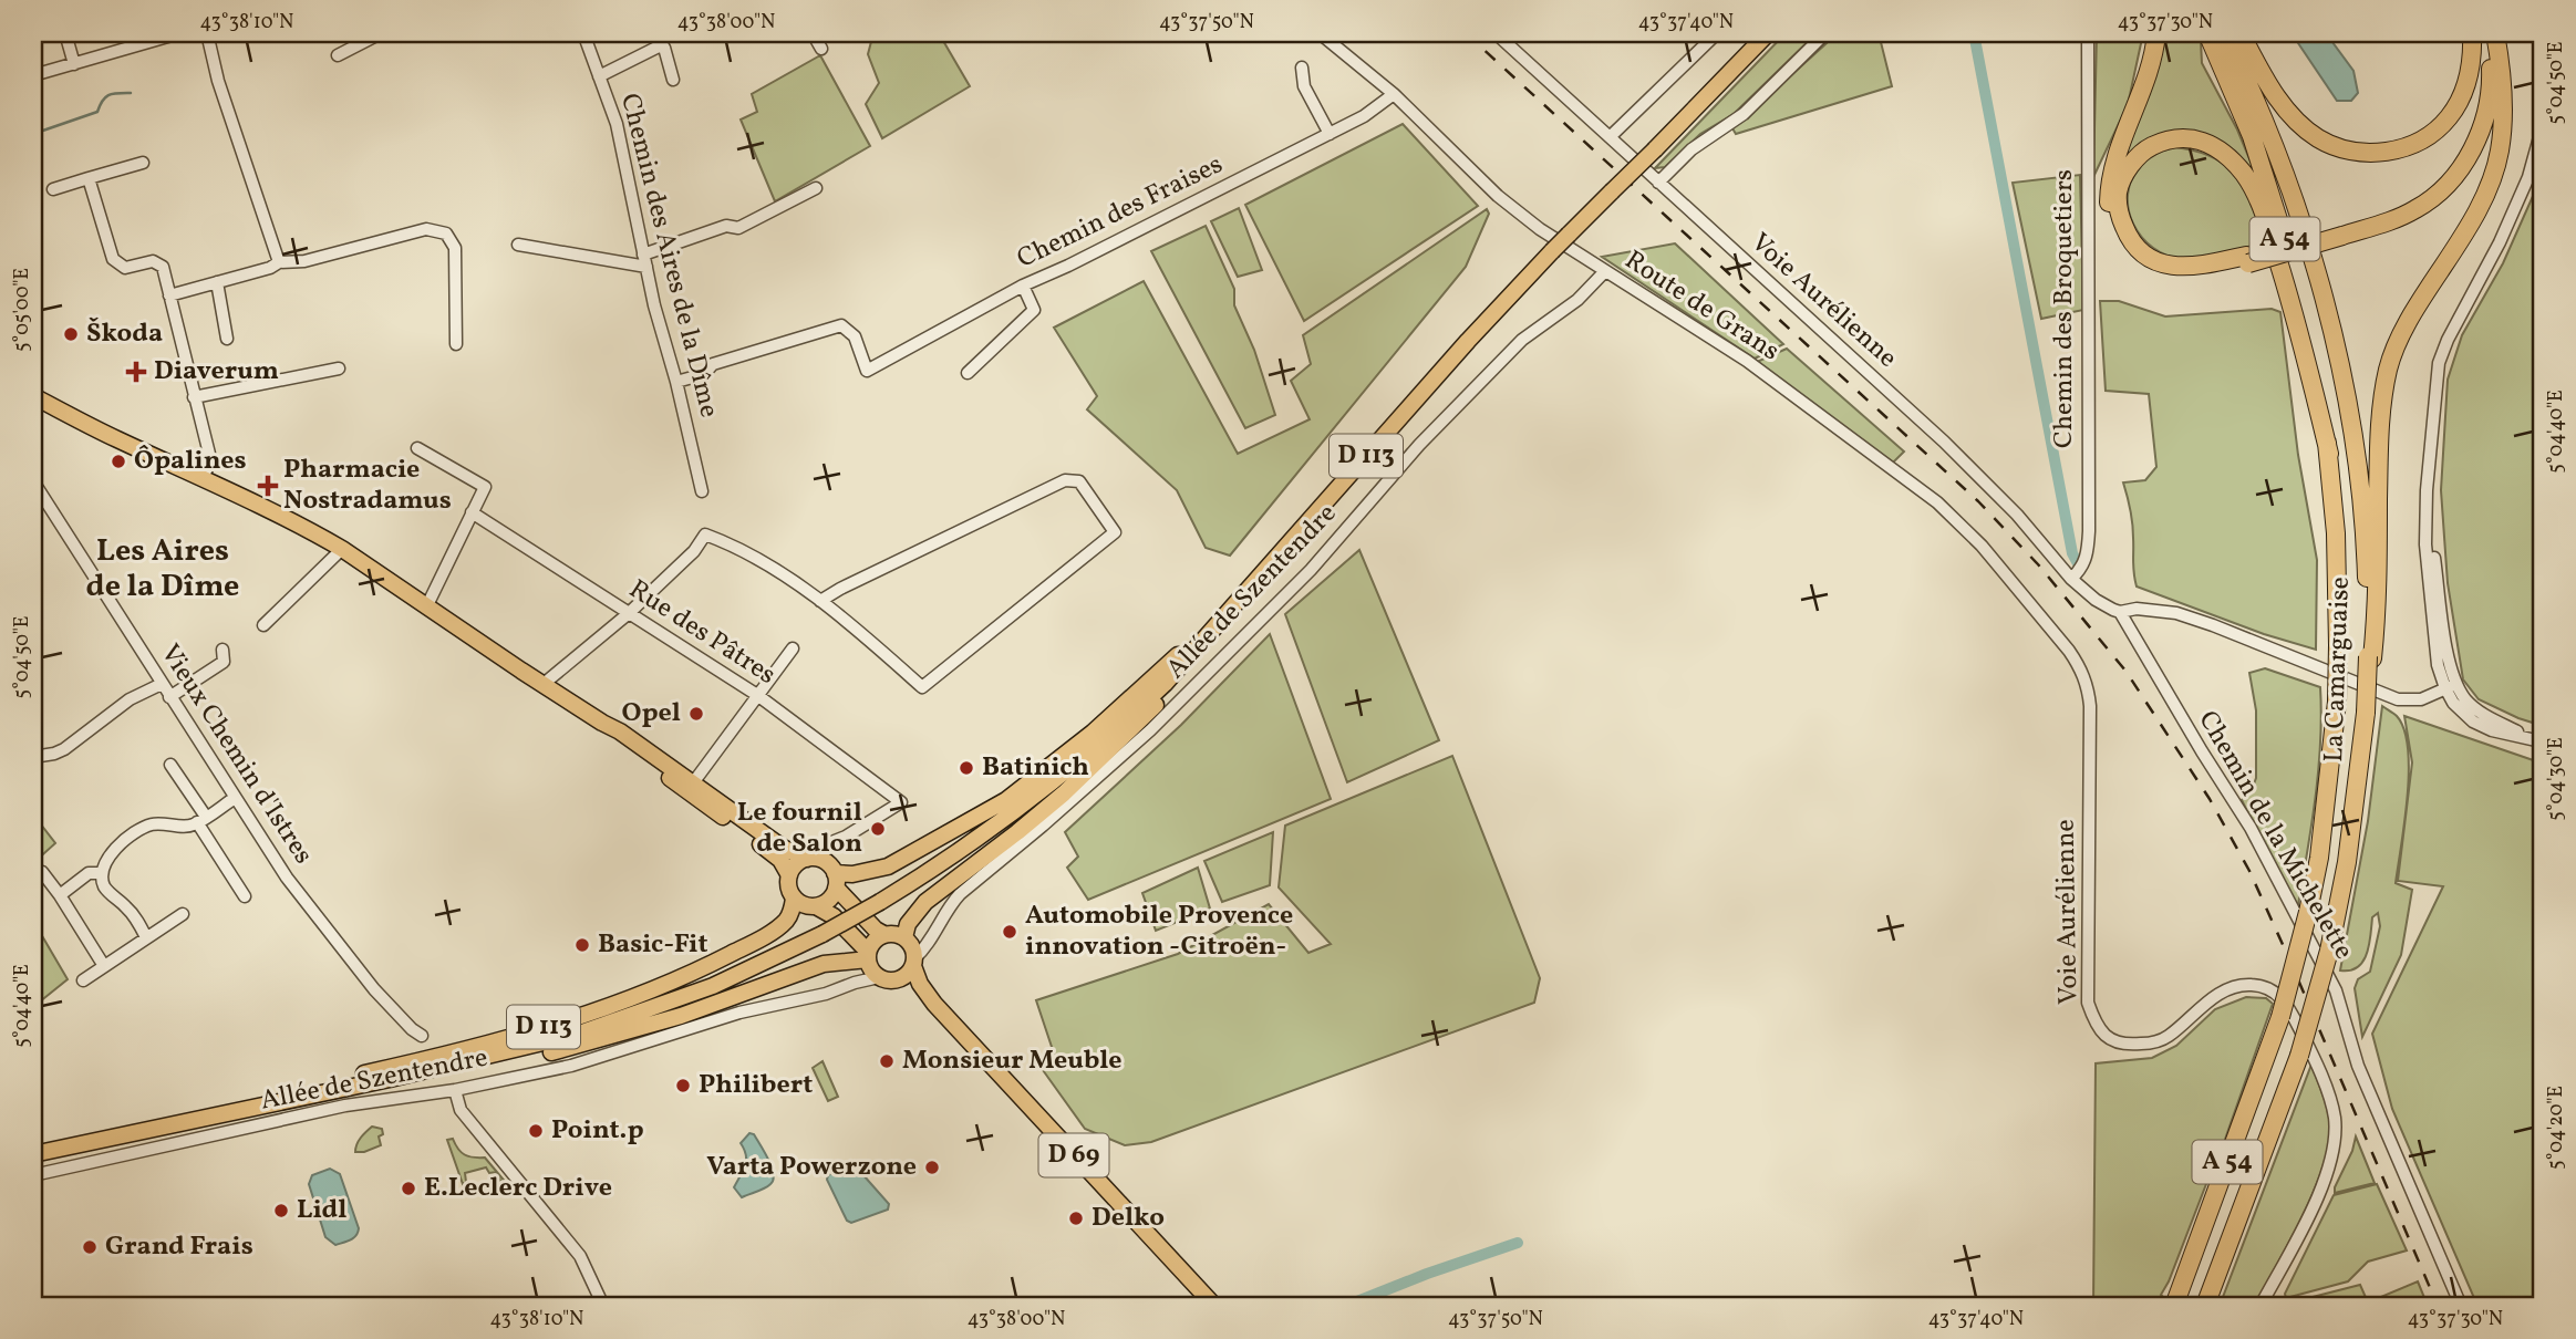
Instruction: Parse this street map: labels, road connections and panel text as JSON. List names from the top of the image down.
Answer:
{
  "streets": {
    "highway": ["A 54", "La Camarguaise"],
    "main road": ["D 113", "D 69"],
    "street": [
      "Chemin des Fraises",
      "Chemin des Aires de la Dîme",
      "Voie Aurélienne",
      "Route de Grans",
      "Chemin des Broquetiers",
      "Allée de Szentendre",
      "Rue des Pâtres",
      "Vieux Chemin d'Istres",
      "Chemin de la Michelette"
    ]
  },
  "crossings": [
    ["Chemin des Fraises", "Chemin des Aires de la Dîme"],
    ["Chemin des Fraises", "Route de Grans"],
    ["Voie Aurélienne", "Route de Grans"],
    ["Voie Aurélienne", "Chemin des Broquetiers"],
    ["Voie Aurélienne", "Chemin de la Michelette"],
    ["Route de Grans", "Allée de Szentendre"],
    ["D 113", "Rue des Pâtres"],
    ["Allée de Szentendre", "D 69"]
  ],
  "districts": ["Les Aires de la Dîme"],
  "places": {
    "other": [
      "Škoda",
      "Ôpalines",
      "Opel",
      "Batinich",
      "Le fournil de Salon",
      "Automobile Provence innovation -Citroën-",
      "Basic-Fit",
      "Monsieur Meuble",
      "Philibert",
      "Point.p",
      "Varta Powerzone",
      "E.Leclerc Drive",
      "Lidl",
      "Delko",
      "Grand Frais"
    ],
    "health": ["Diaverum", "Pharmacie Nostradamus"]
  },
  "coordinates": [
    "43°38'10\"N",
    "43°38'00\"N",
    "43°37'50\"N",
    "43°37'40\"N",
    "43°37'30\"N",
    "5°04'50\"E",
    "5°05'00\"E",
    "5°04'40\"E",
    "5°04'30\"E",
    "5°04'20\"E"
  ]
}
